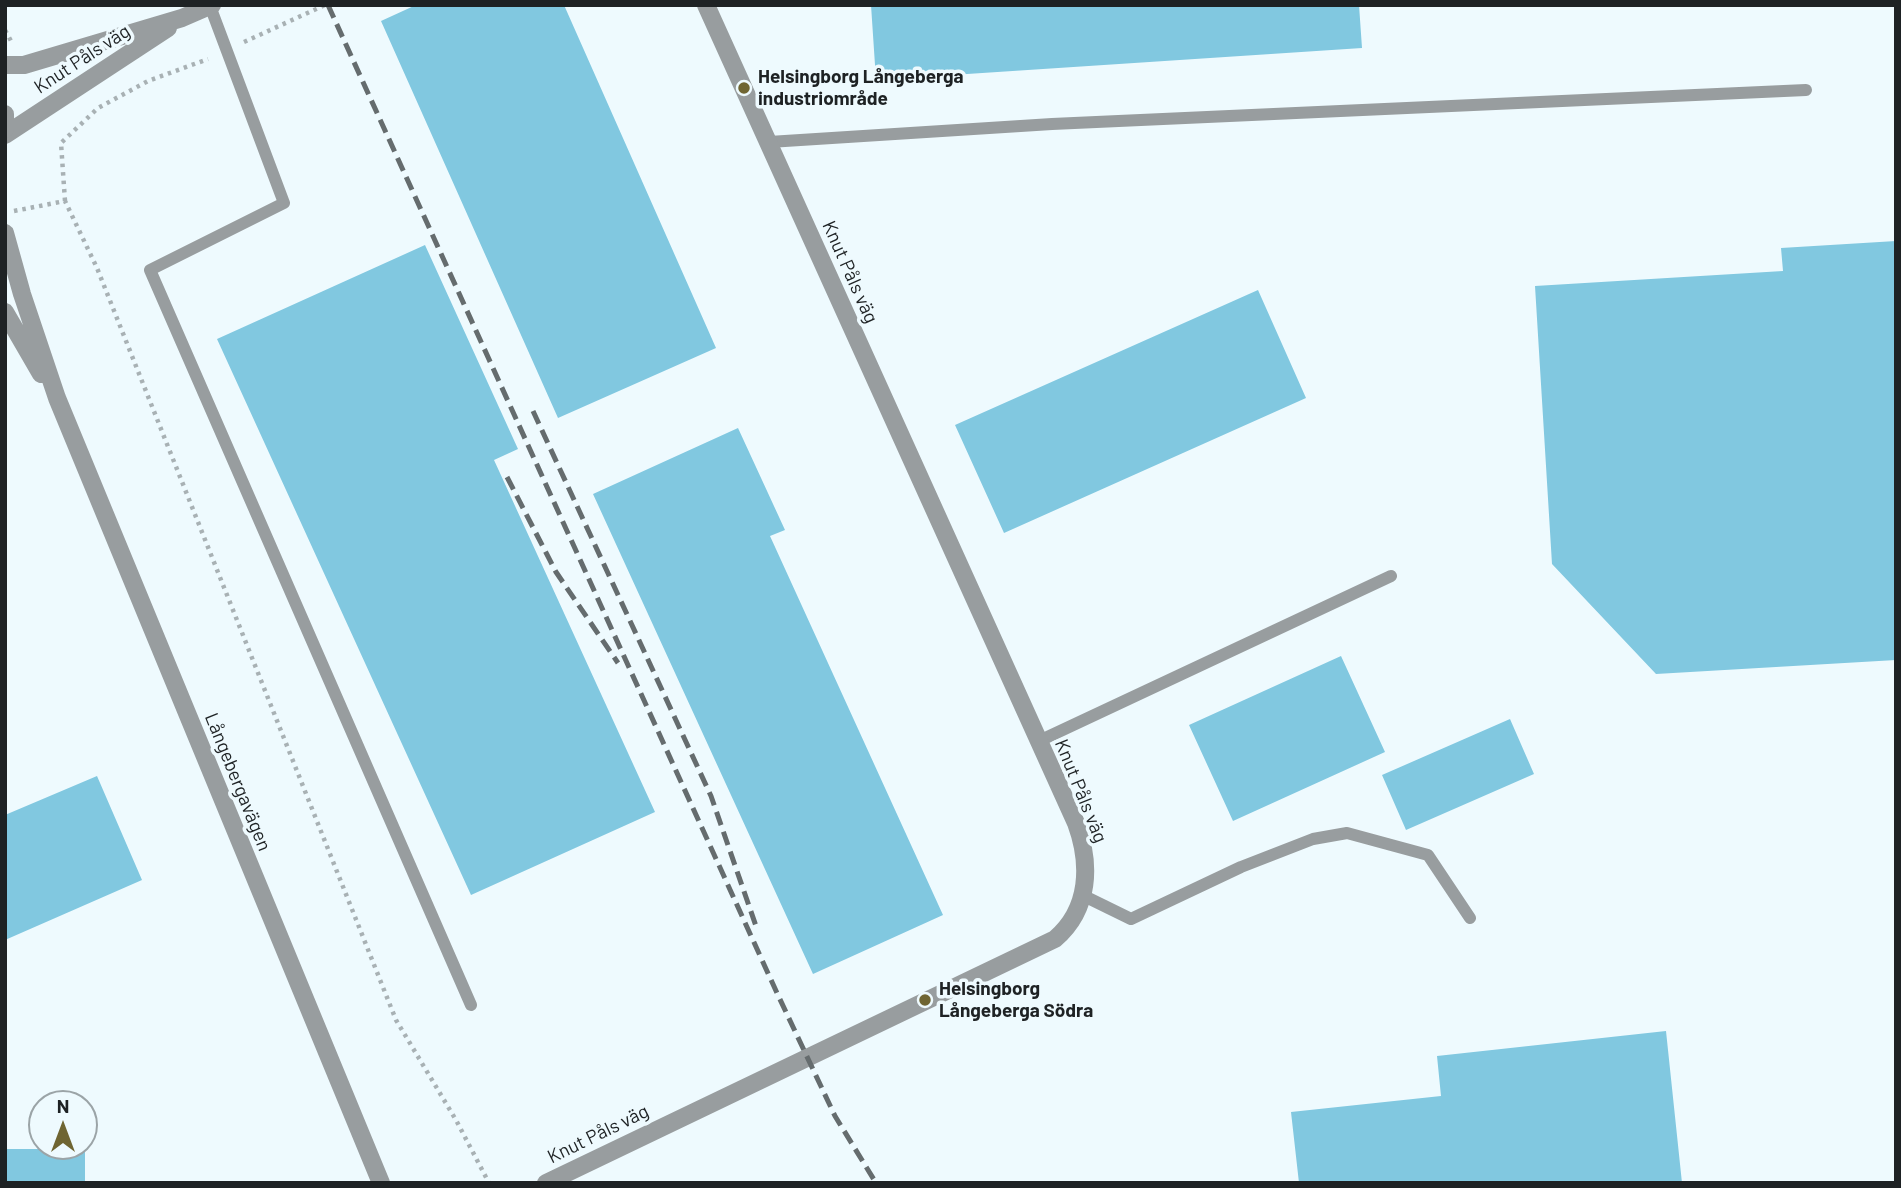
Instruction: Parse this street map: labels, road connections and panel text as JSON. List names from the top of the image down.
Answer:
{
  "streets": {
    "street": ["Knut Påls väg", "Långebergavägen"]
  },
  "places": ["Helsingborg Långeberga industriområde", "Helsingborg Långeberga Södra"],
  "north": "top"
}
